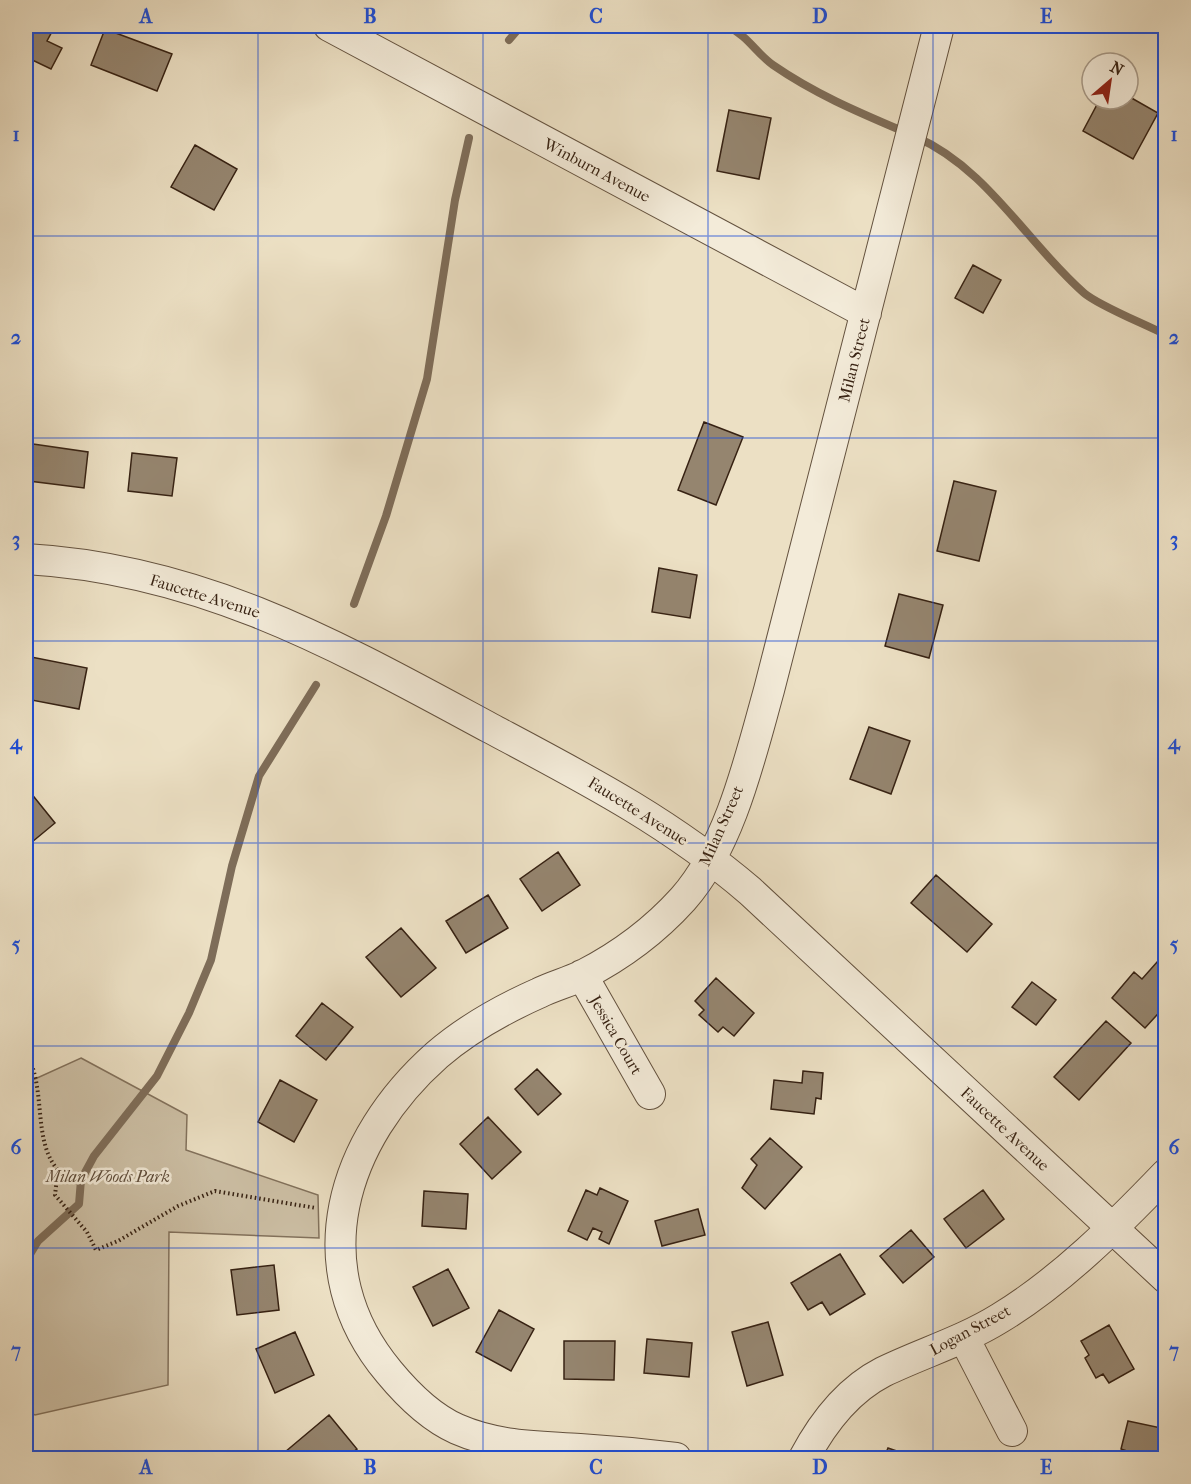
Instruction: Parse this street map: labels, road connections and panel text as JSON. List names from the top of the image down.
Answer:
{
  "streets": {
    "street": [
      "Winburn Avenue",
      "Milan Street",
      "Faucette Avenue",
      "Jessica Court",
      "Logan Street"
    ]
  },
  "crossings": [
    ["Winburn Avenue", "Milan Street"],
    ["Milan Street", "Faucette Avenue"],
    ["Milan Street", "Jessica Court"],
    ["Faucette Avenue", "Logan Street"]
  ],
  "parks": ["Milan Woods Park"],
  "north": "top right",
  "grid": {
    "columns": [
      "A",
      "B",
      "C",
      "D",
      "E"
    ],
    "rows": [
      "1",
      "2",
      "3",
      "4",
      "5",
      "6",
      "7"
    ]
  }
}
